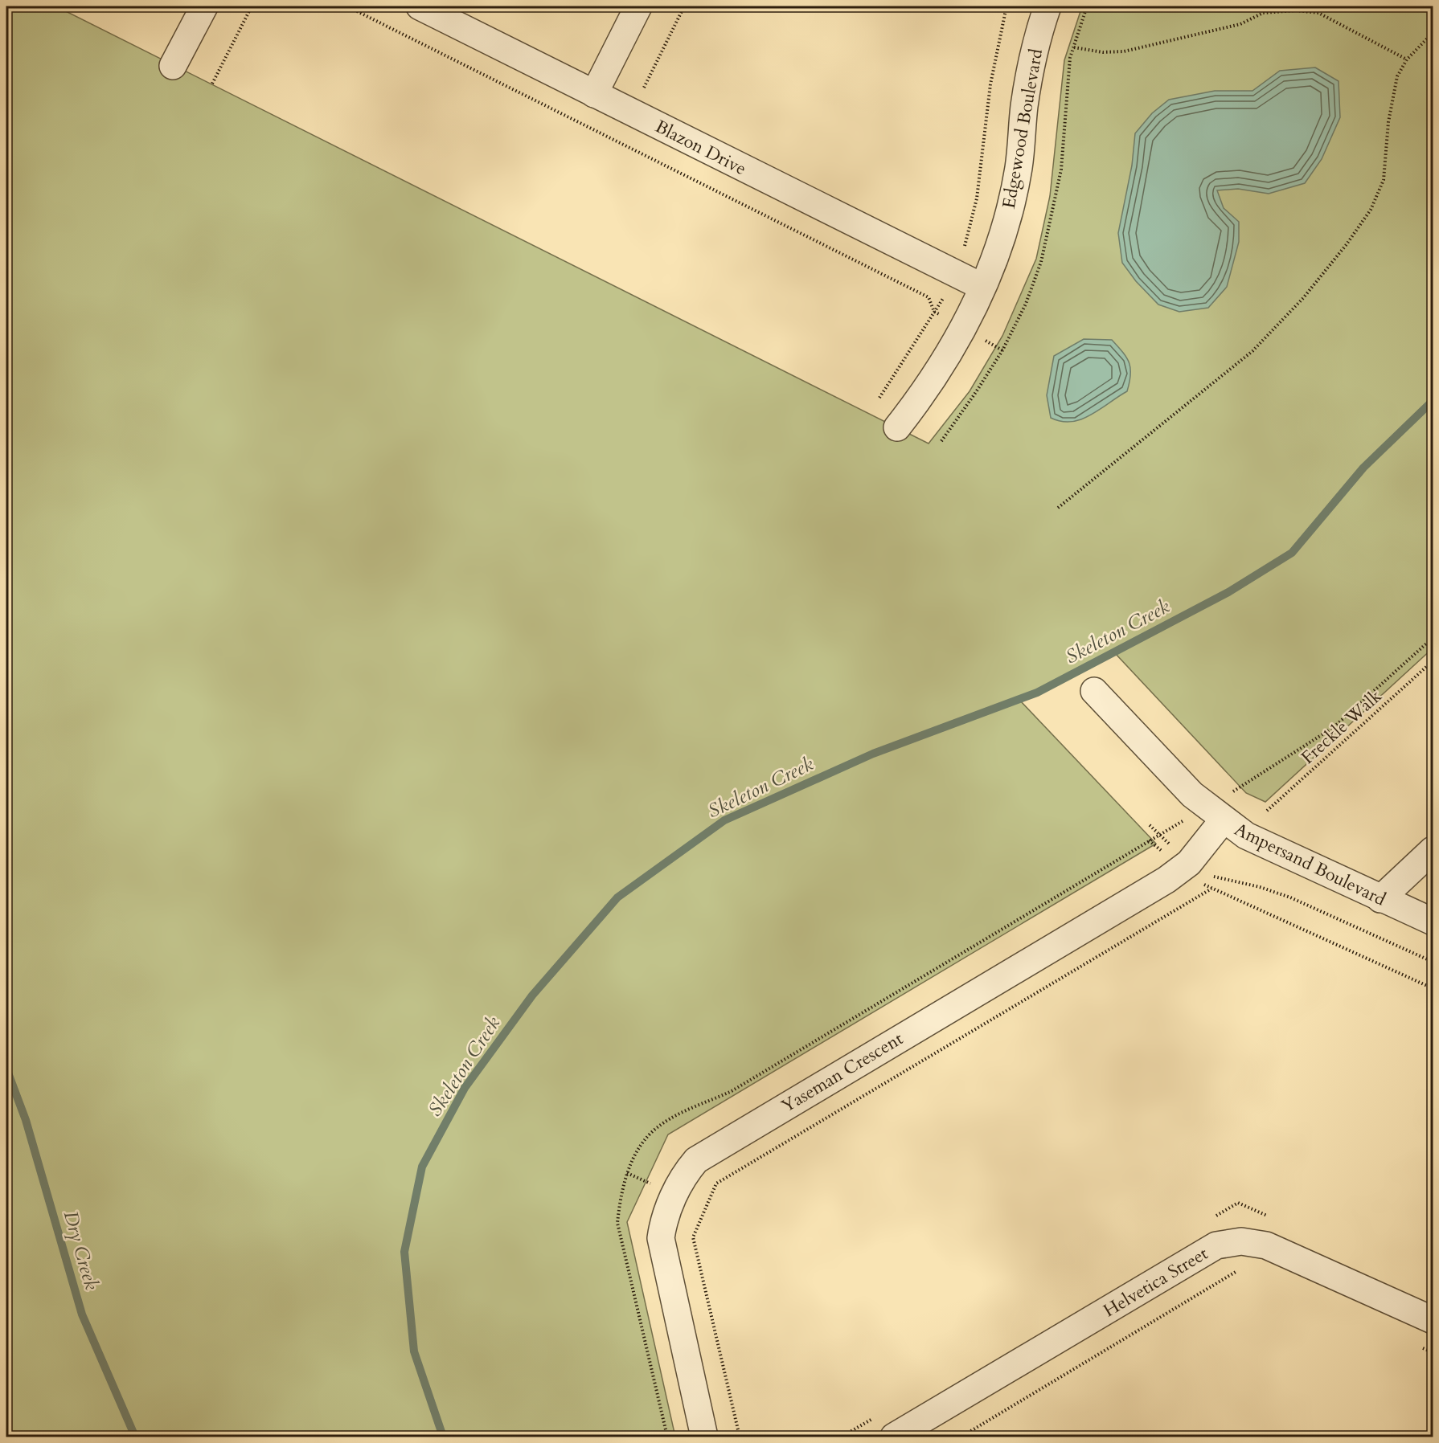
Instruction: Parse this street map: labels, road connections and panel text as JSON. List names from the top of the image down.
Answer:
{
  "streets": {
    "street": [
      "Edgewood Boulevard",
      "Blazon Drive",
      "Ampersand Boulevard",
      "Yaseman Crescent",
      "Helvetica Street"
    ],
    "path": ["Freckle Walk"]
  },
  "crossings": [
    ["Edgewood Boulevard", "Blazon Drive"],
    ["Ampersand Boulevard", "Yaseman Crescent"]
  ],
  "water": ["Skeleton Creek", "Dry Creek"]
}
